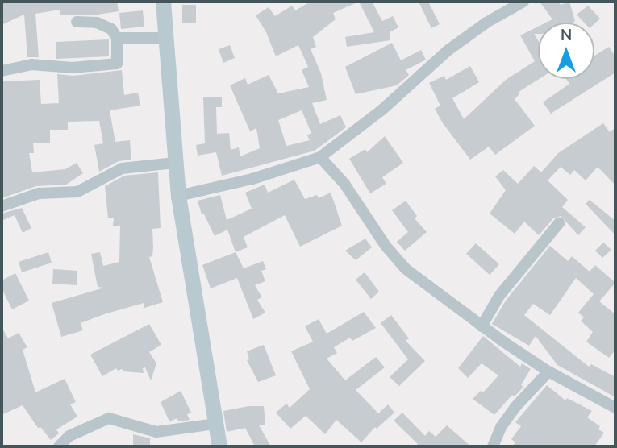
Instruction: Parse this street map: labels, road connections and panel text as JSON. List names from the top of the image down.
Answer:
{
  "north": "top"
}
